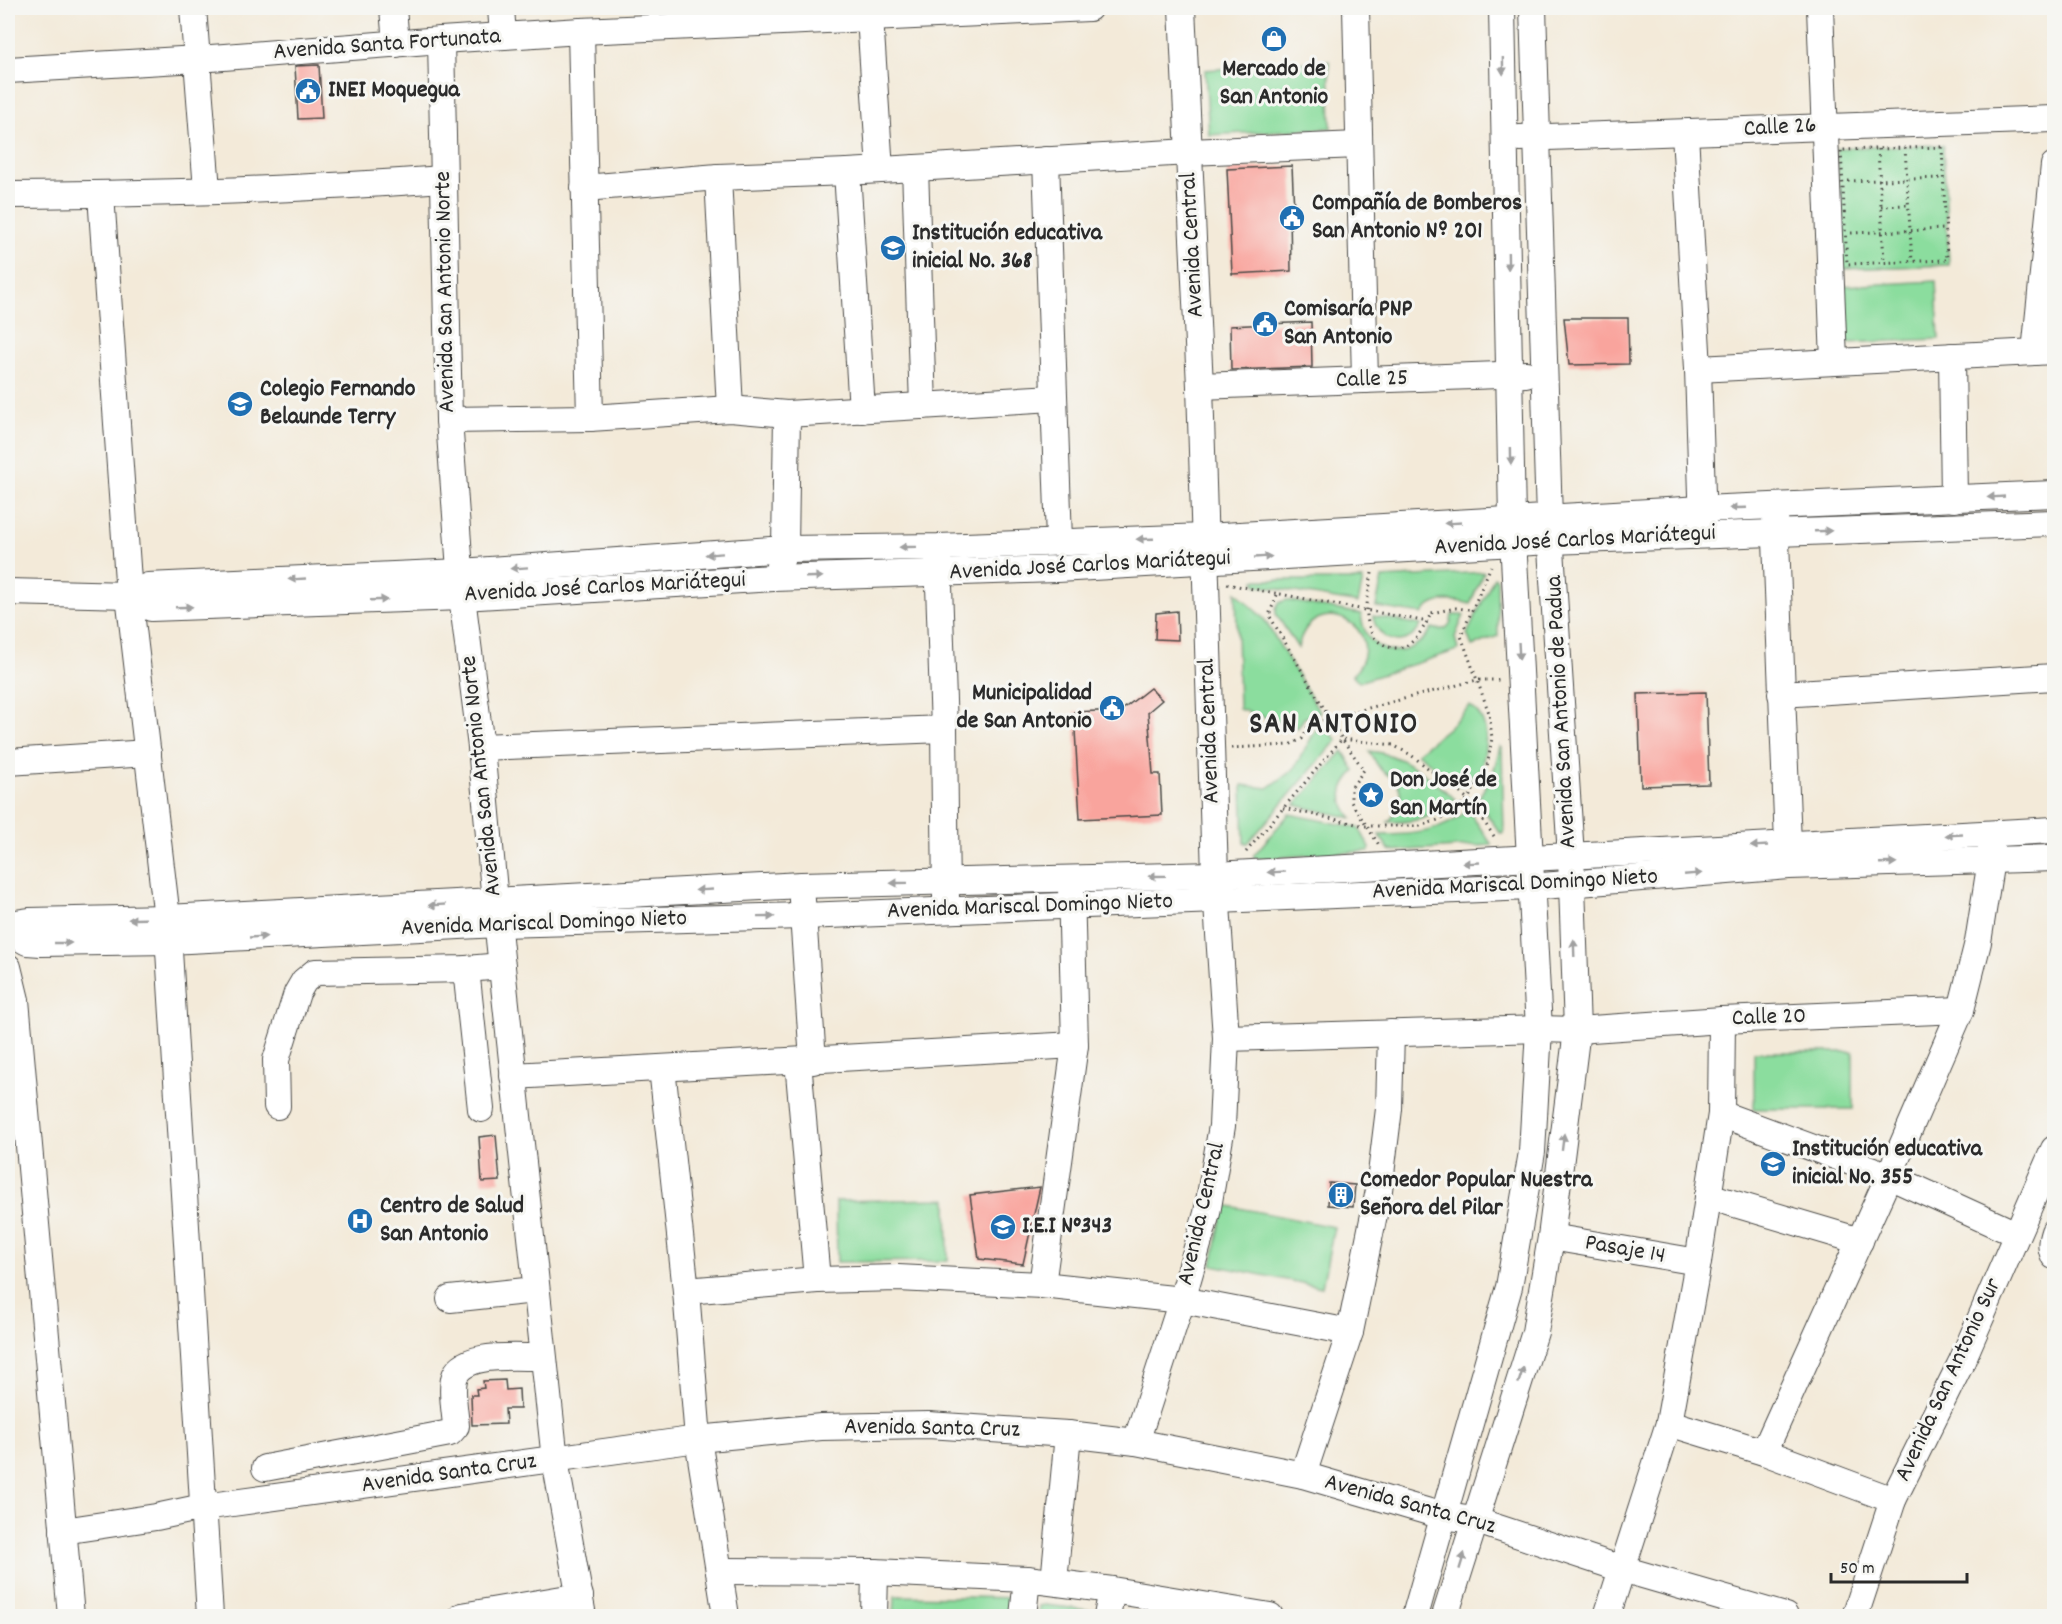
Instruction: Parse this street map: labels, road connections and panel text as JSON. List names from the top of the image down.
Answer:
{
  "streets": {
    "street": [
      "Avenida Santa Fortunata",
      "Calle 26",
      "Avenida Central",
      "Avenida San Antonio Norte",
      "Calle 25",
      "Avenida José Carlos Mariátegui",
      "Avenida San Antonio de Padua",
      "Avenida Mariscal Domingo Nieto",
      "Calle 20",
      "Pasaje 14",
      "Avenida San Antonio Sur",
      "Avenida Santa Cruz"
    ]
  },
  "crossings": [
    ["Avenida Santa Fortunata", "Avenida San Antonio Norte"],
    ["Calle 26", "Avenida San Antonio de Padua"],
    ["Avenida Central", "Calle 25"],
    ["Avenida Central", "Avenida José Carlos Mariátegui"],
    ["Avenida Central", "Avenida Mariscal Domingo Nieto"],
    ["Avenida Central", "Calle 20"],
    ["Avenida Central", "Avenida Santa Cruz"],
    ["Avenida San Antonio Norte", "Avenida José Carlos Mariátegui"],
    ["Avenida San Antonio Norte", "Avenida Mariscal Domingo Nieto"],
    ["Avenida San Antonio Norte", "Avenida Santa Cruz"],
    ["Calle 25", "Avenida San Antonio de Padua"],
    ["Avenida José Carlos Mariátegui", "Avenida San Antonio de Padua"],
    ["Avenida San Antonio de Padua", "Avenida Mariscal Domingo Nieto"],
    ["Avenida San Antonio de Padua", "Calle 20"],
    ["Avenida San Antonio de Padua", "Pasaje 14"],
    ["Avenida San Antonio de Padua", "Avenida Santa Cruz"]
  ],
  "districts": ["SAN ANTONIO"],
  "places": {
    "shop": ["Mercado de San Antonio"],
    "public building": [
      "INEI Moquegua",
      "Compañía de Bomberos San Antonio Nº 201",
      "Comisaría PNP San Antonio",
      "Municipalidad de San Antonio"
    ],
    "school or university": [
      "Institución educativa inicial No. 368",
      "Colegio Fernando Belaunde Terry",
      "Institución educativa inicial No. 355",
      "I.E.I N°343"
    ],
    "place": ["Don José de San Martín"],
    "building": ["Comedor Popular Nuestra Señora del Pilar"],
    "hospital": ["Centro de Salud San Antonio"]
  },
  "scale_bar": "50 m"
}
